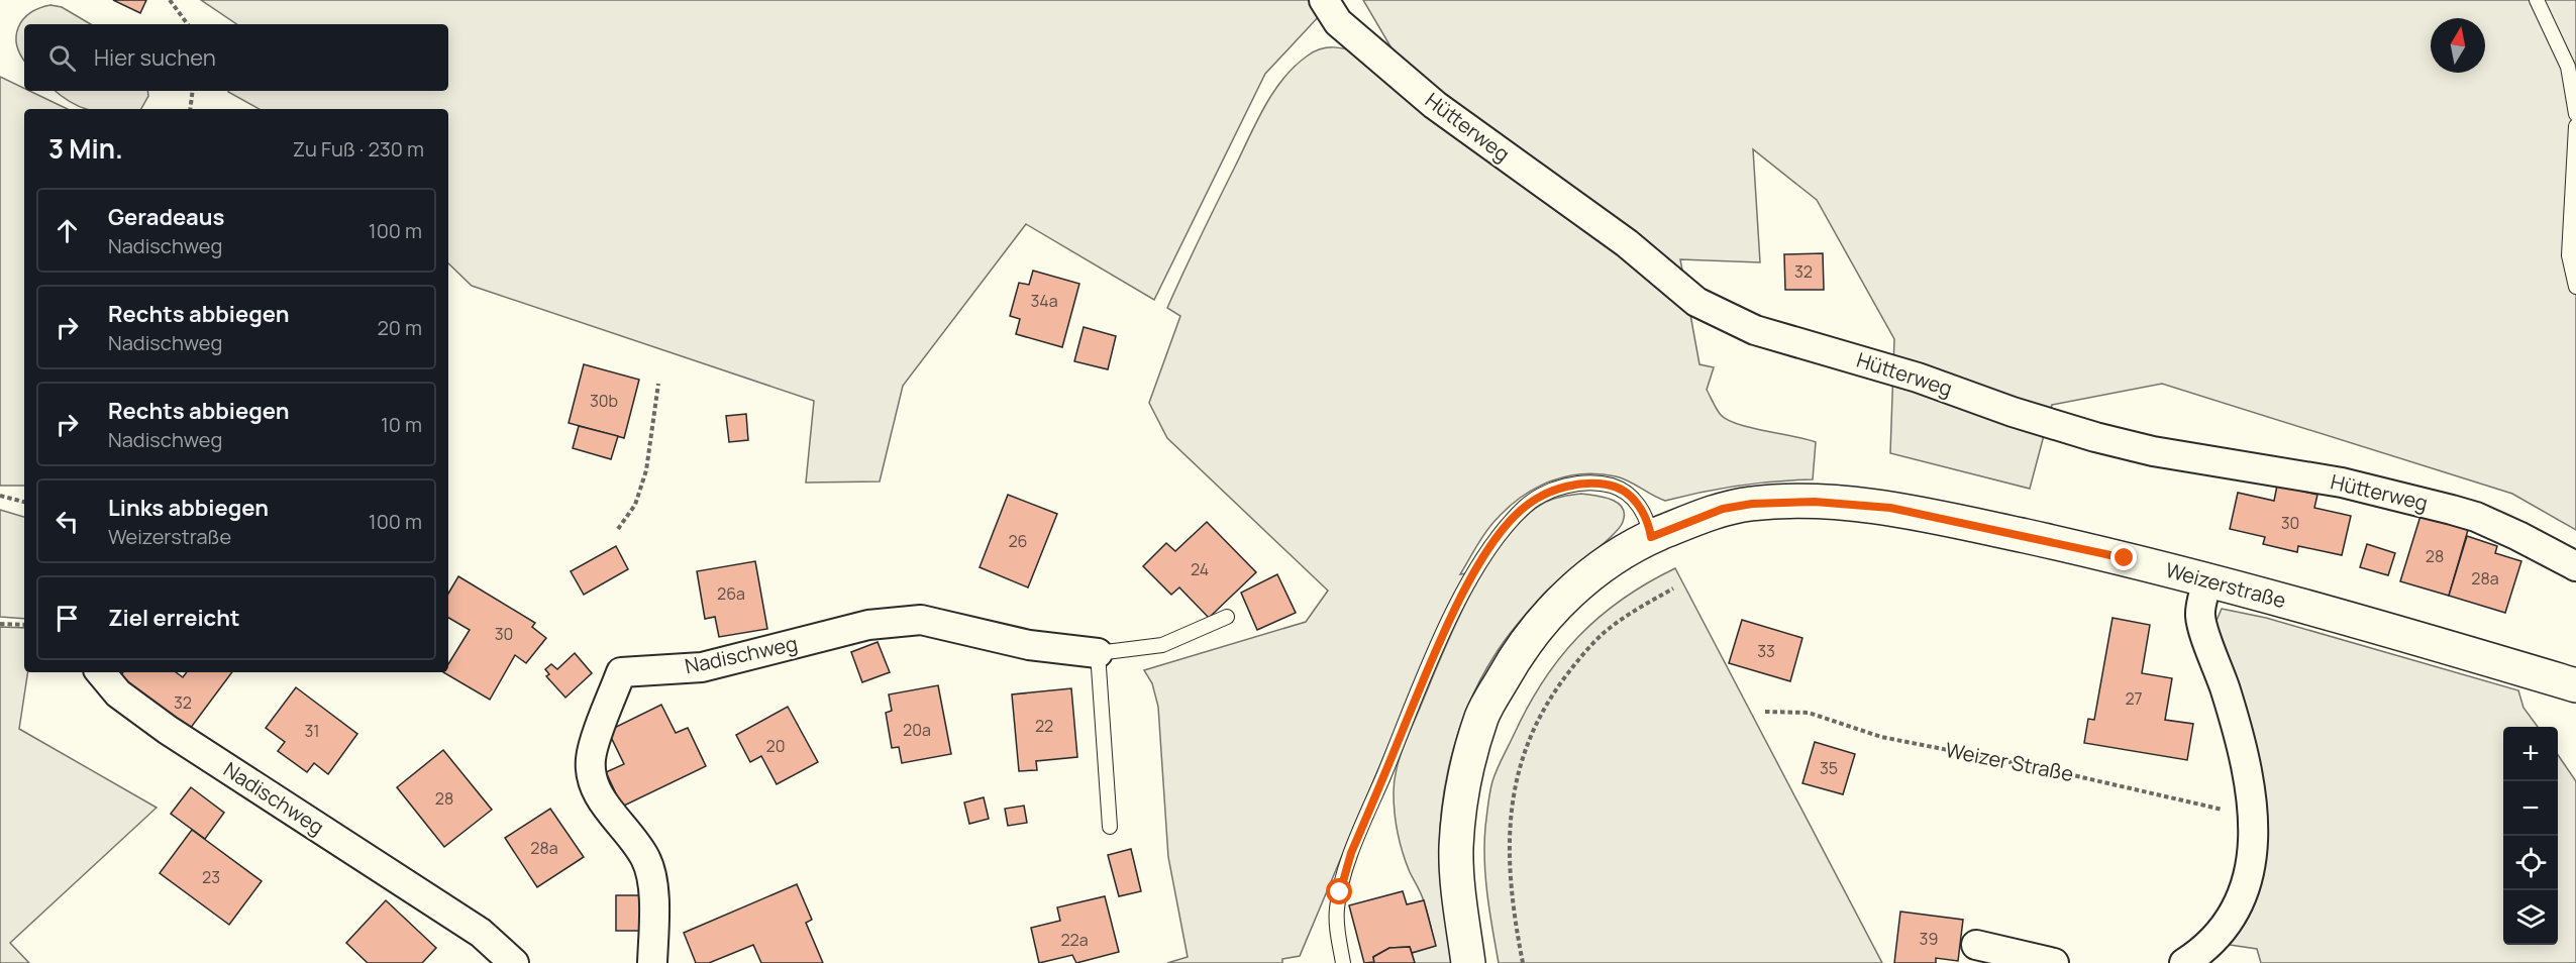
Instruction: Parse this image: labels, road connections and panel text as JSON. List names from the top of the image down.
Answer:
{
  "streets": {
    "main road": ["Weizerstraße"],
    "street": ["Hütterweg", "Nadischweg"],
    "path": ["Weizer Straße"]
  },
  "house_numbers": [
    "32",
    "34a",
    "30b",
    "30",
    "26",
    "28",
    "24",
    "28a",
    "26a",
    "30",
    "33",
    "27",
    "32",
    "22",
    "20a",
    "31",
    "20",
    "35",
    "28",
    "28a",
    "23",
    "39",
    "22a"
  ],
  "north": "top",
  "page": {
    "search": "Hier suchen",
    "heading": ["3 Min.", "Zu Fuß · 230 m"],
    "list": [
      ["Geradeaus", "Nadischweg", "100 m"],
      ["Rechts abbiegen", "Nadischweg", "20 m"],
      ["Rechts abbiegen", "Nadischweg", "10 m"],
      ["Links abbiegen", "Weizerstraße", "100 m"],
      "Ziel erreicht"
    ],
    "map_buttons": ["+", "−"]
  }
}
